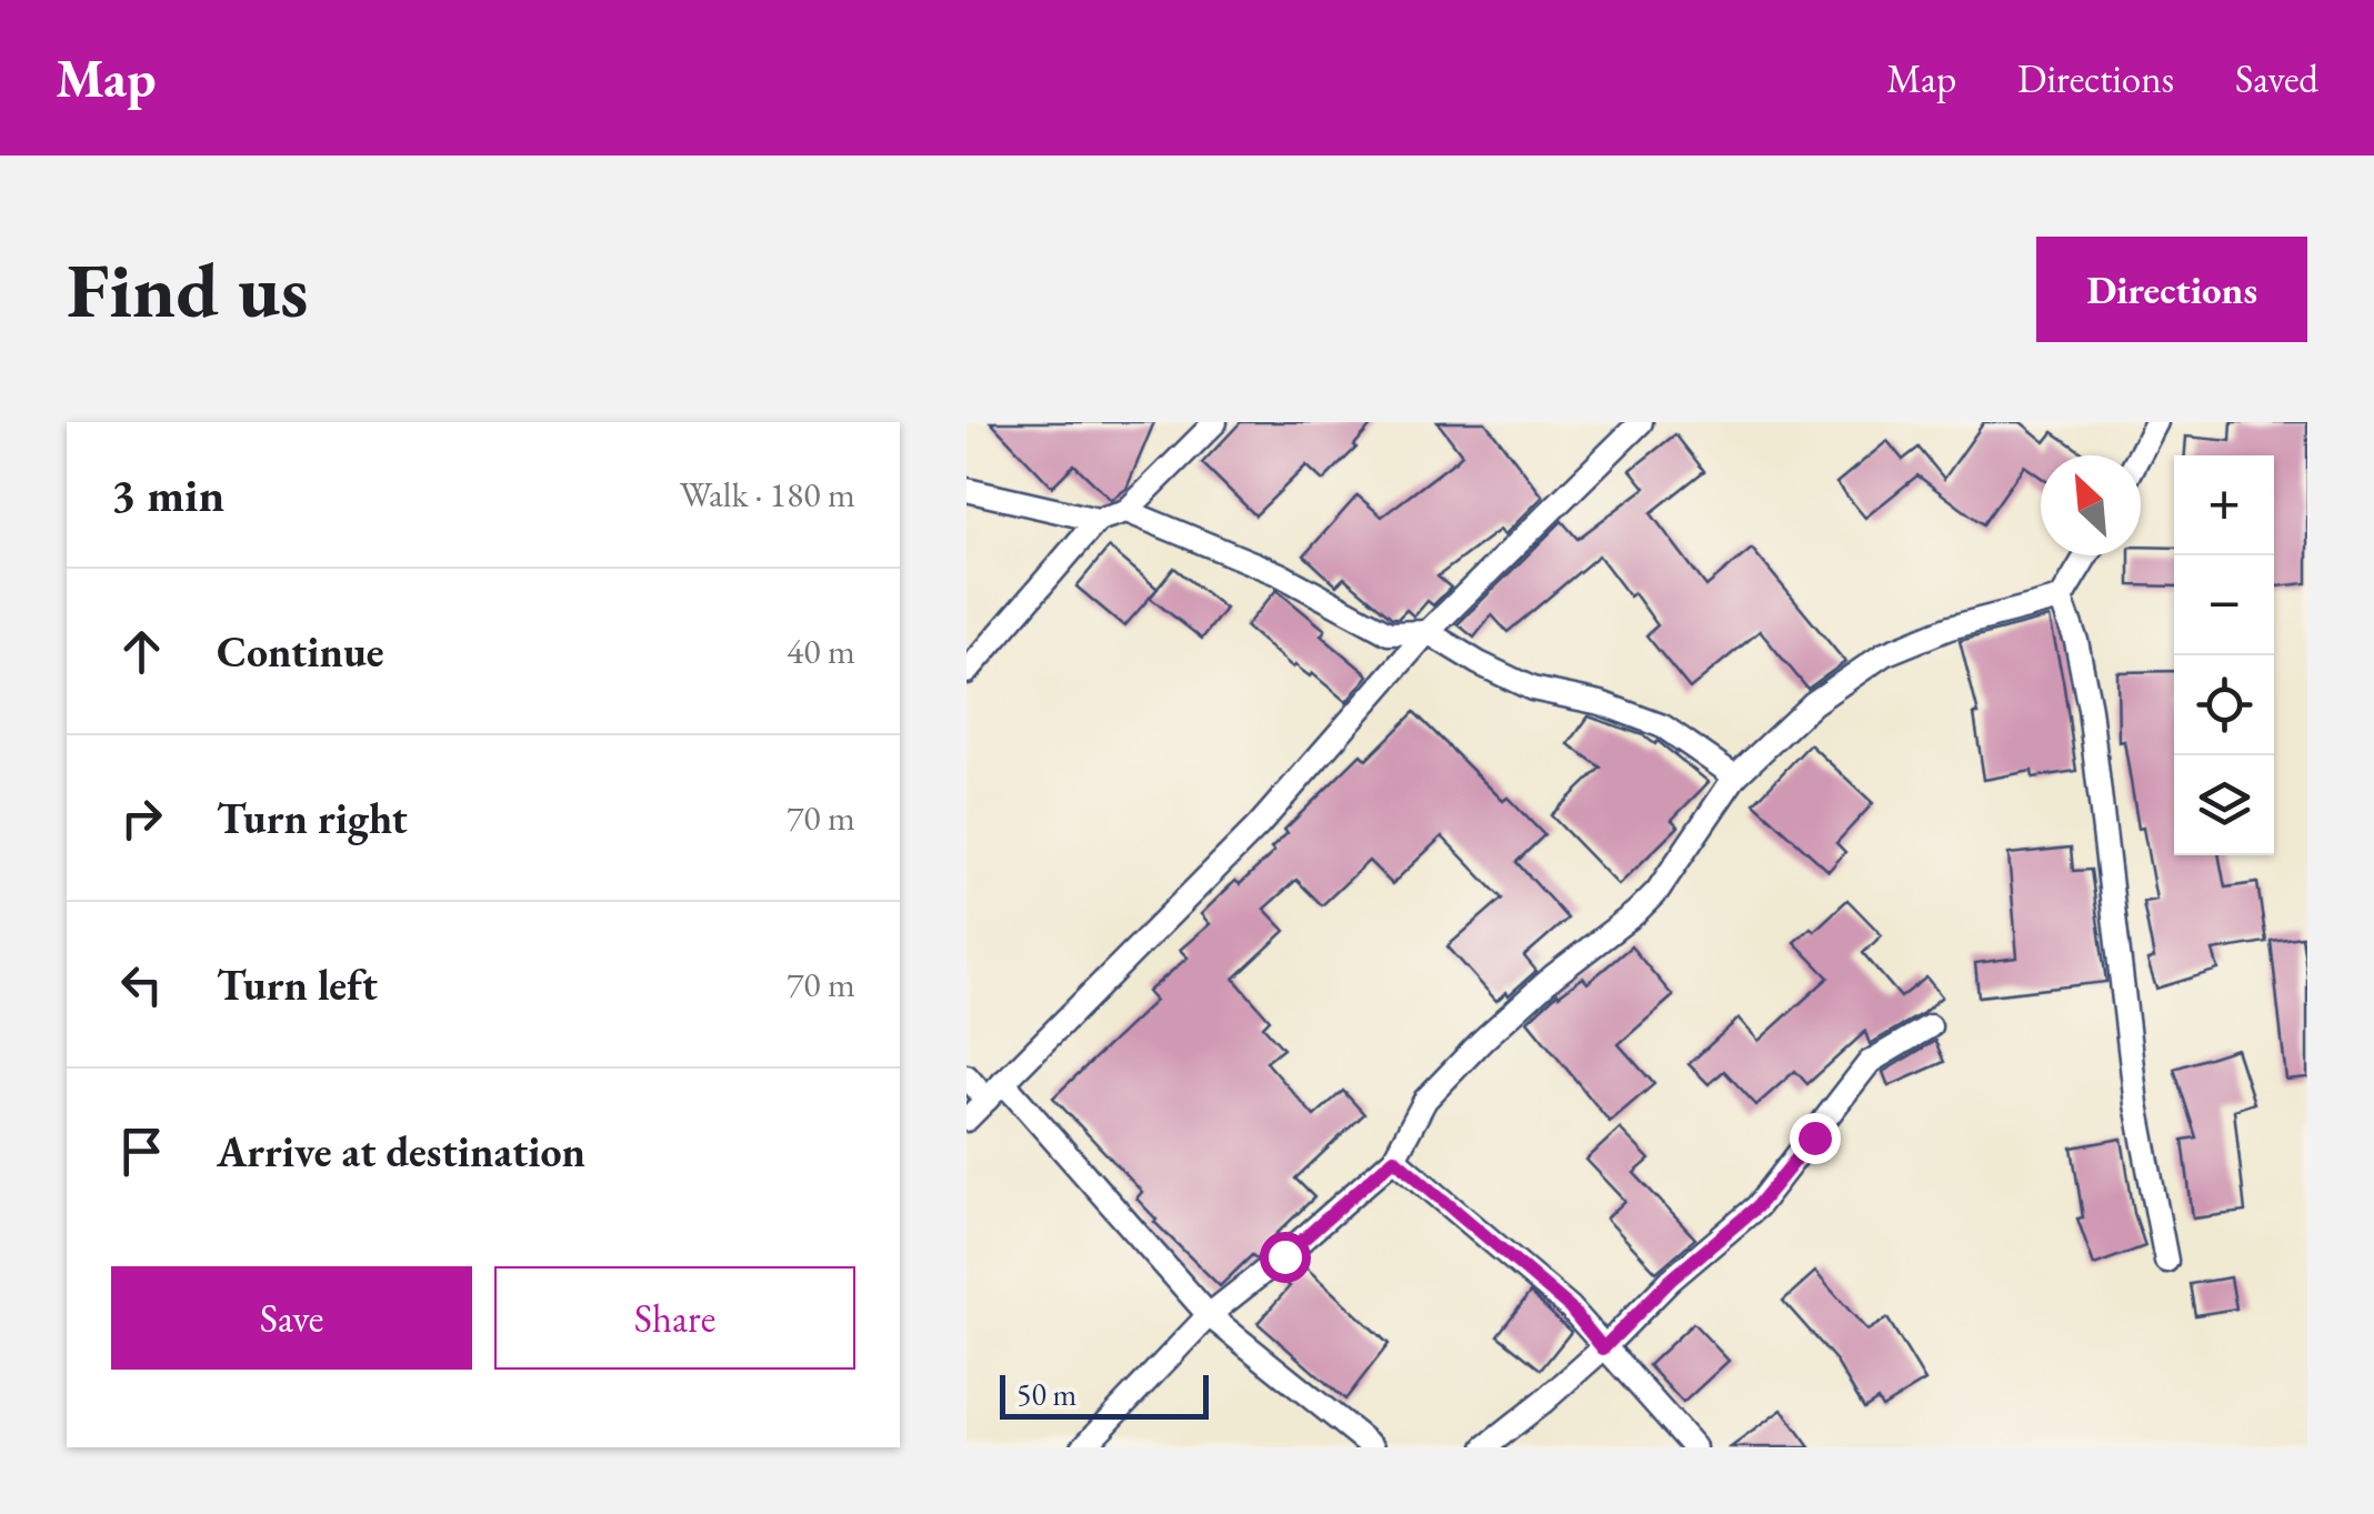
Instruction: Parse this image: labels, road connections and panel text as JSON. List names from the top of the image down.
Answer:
{
  "scale_bar": "50 m",
  "north": "top left",
  "page": {
    "header": "Map",
    "nav": ["Map", "Directions", "Saved"],
    "buttons": [
      "Directions",
      ["Save", "Share"]
    ],
    "title": "Find us",
    "heading": ["3 min", "Walk · 180 m"],
    "map_buttons": ["+", "−"],
    "list": [
      ["Continue", "40 m"],
      ["Turn right", "70 m"],
      ["Turn left", "70 m"],
      "Arrive at destination"
    ],
    "scale": "50 m"
  }
}
